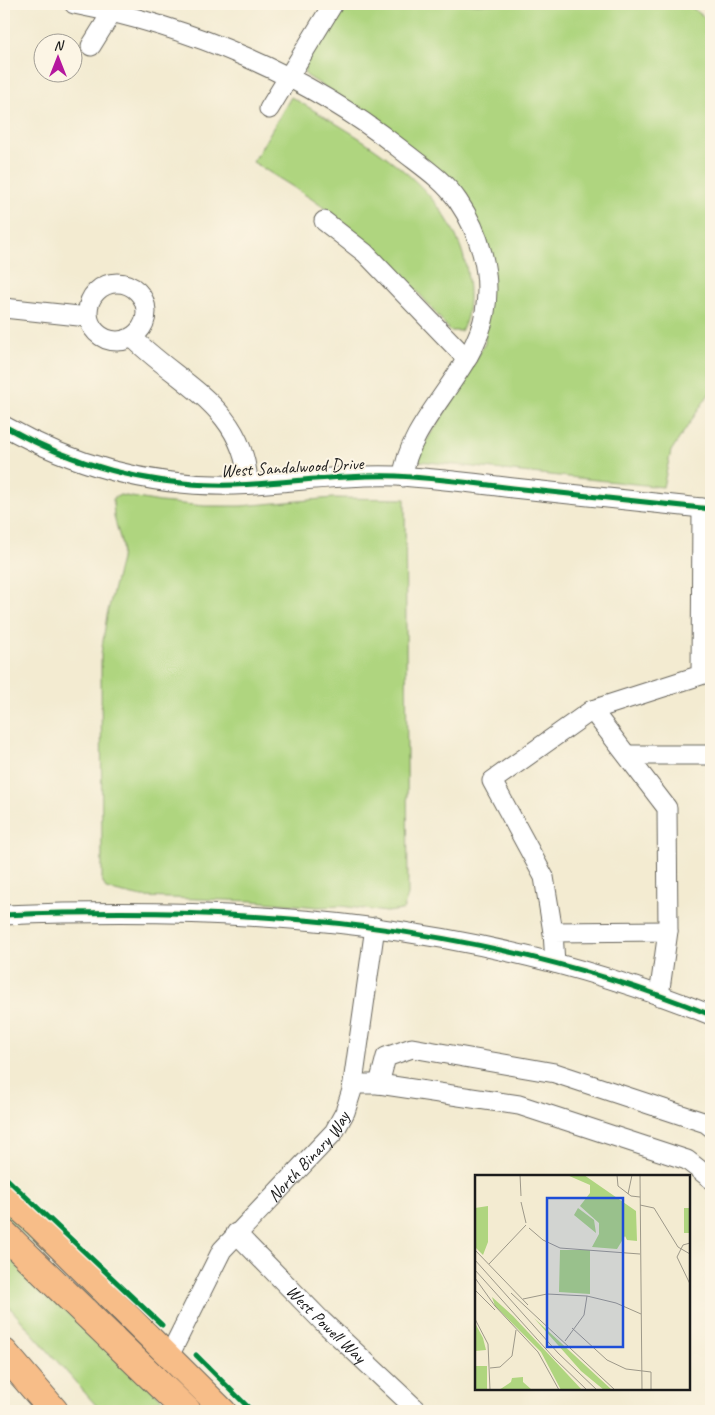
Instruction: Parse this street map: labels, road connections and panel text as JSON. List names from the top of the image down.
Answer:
{
  "streets": {
    "street": ["West Sandalwood Drive", "North Binary Way", "West Powell Way"]
  },
  "crossings": [
    ["North Binary Way", "West Powell Way"]
  ],
  "north": "top"
}
